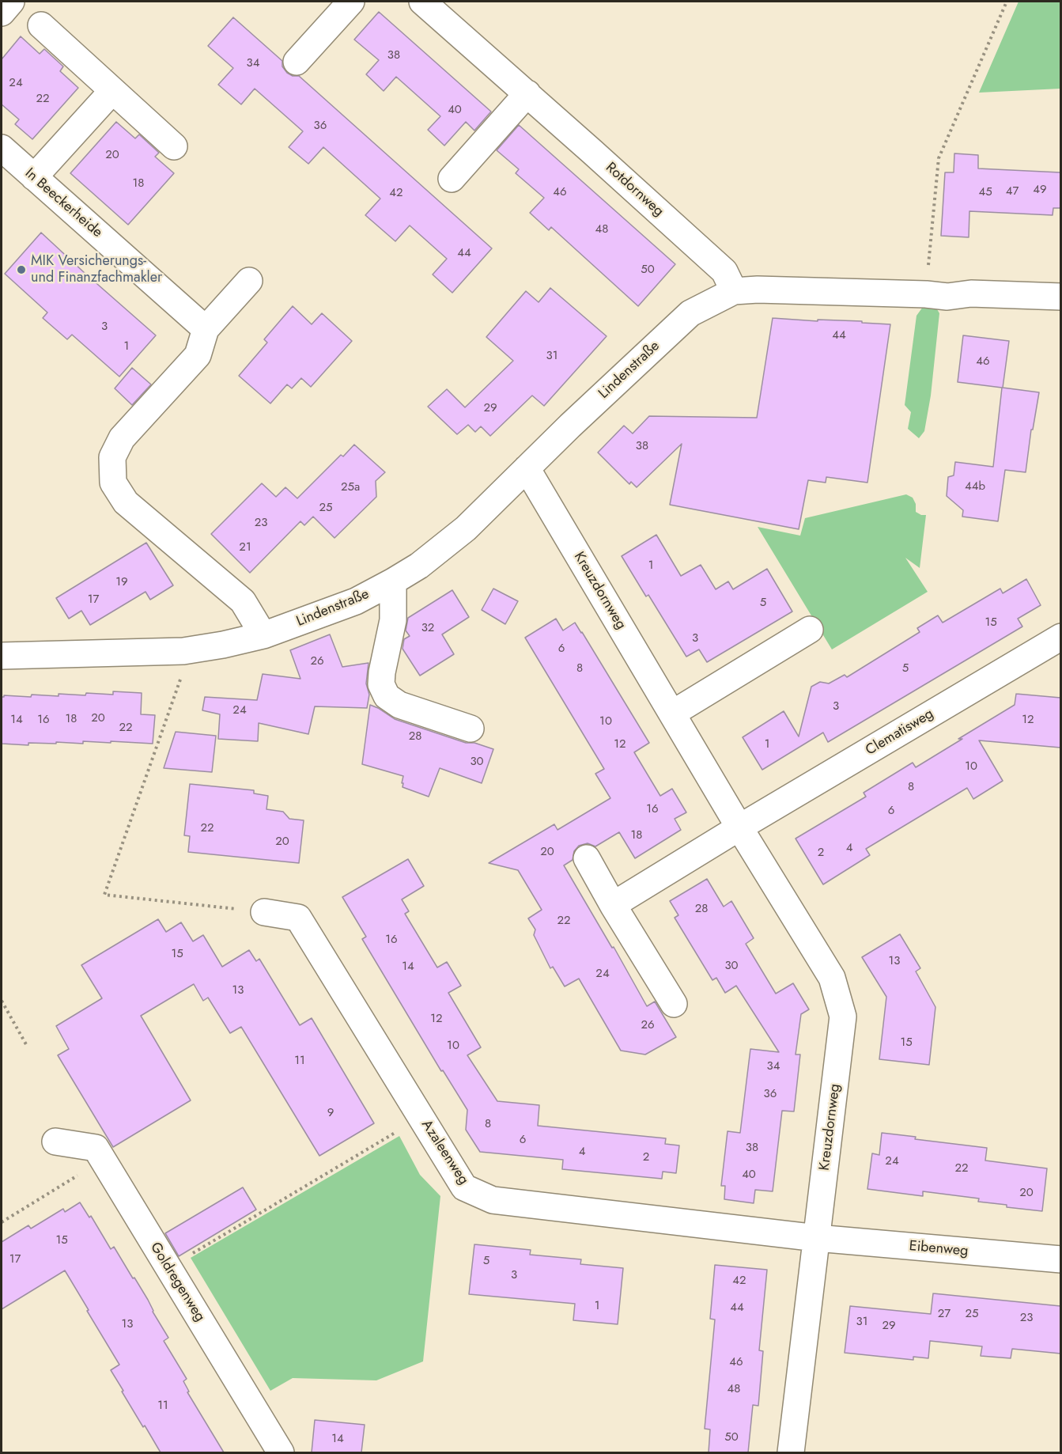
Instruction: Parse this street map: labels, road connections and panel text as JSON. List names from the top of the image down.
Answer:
{
  "streets": {
    "street": [
      "Rotdornweg",
      "In Beeckerheide",
      "Lindenstraße",
      "Kreuzdornweg",
      "Clematisweg",
      "Azaleenweg",
      "Eibenweg",
      "Goldregenweg"
    ]
  },
  "crossings": [
    ["Rotdornweg", "Lindenstraße"],
    ["Lindenstraße", "Kreuzdornweg"],
    ["Kreuzdornweg", "Clematisweg"],
    ["Kreuzdornweg", "Azaleenweg"],
    ["Kreuzdornweg", "Eibenweg"],
    ["Azaleenweg", "Eibenweg"]
  ],
  "places": ["MIK Versicherungs- und Finanzfachmakler"],
  "house_numbers": [
    "38",
    "34",
    "24",
    "22",
    "40",
    "36",
    "20",
    "18",
    "49",
    "47",
    "46",
    "45",
    "42",
    "48",
    "44",
    "50",
    "3",
    "44",
    "1",
    "31",
    "46",
    "29",
    "38",
    "44b",
    "25a",
    "25",
    "23",
    "21",
    "1",
    "19",
    "17",
    "5",
    "15",
    "32",
    "3",
    "6",
    "26",
    "8",
    "5",
    "3",
    "24",
    "20",
    "18",
    "14",
    "16",
    "12",
    "10",
    "22",
    "28",
    "12",
    "1",
    "30",
    "10",
    "8",
    "16",
    "6",
    "22",
    "18",
    "20",
    "4",
    "20",
    "2",
    "28",
    "22",
    "16",
    "15",
    "13",
    "30",
    "14",
    "24",
    "13",
    "12",
    "26",
    "15",
    "10",
    "11",
    "34",
    "36",
    "9",
    "8",
    "6",
    "38",
    "4",
    "2",
    "24",
    "22",
    "40",
    "20",
    "15",
    "17",
    "5",
    "3",
    "42",
    "1",
    "44",
    "27",
    "25",
    "23",
    "31",
    "13",
    "29",
    "46",
    "48",
    "11",
    "50",
    "14"
  ]
}
